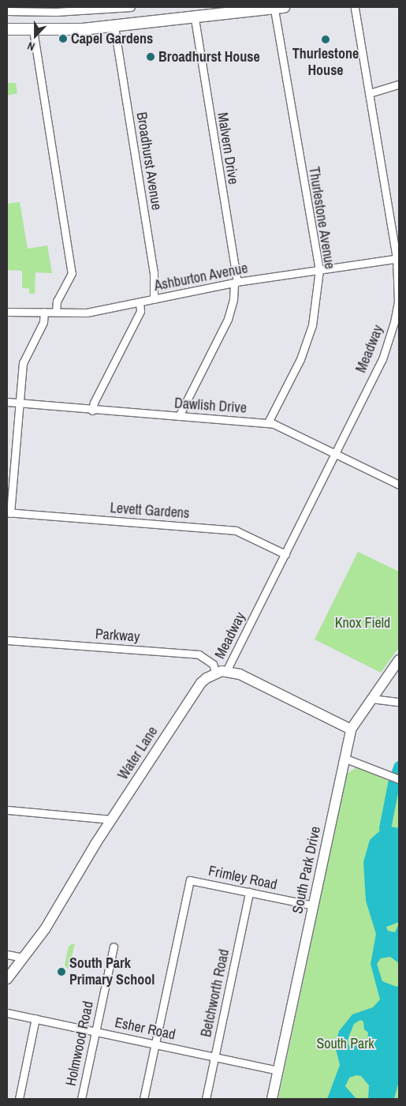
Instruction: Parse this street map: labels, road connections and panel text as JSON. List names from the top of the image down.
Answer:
{
  "streets": {
    "street": [
      "Malvern Drive",
      "Broadhurst Avenue",
      "Thurlestone Avenue",
      "Ashburton Avenue",
      "Meadway",
      "Dawlish Drive",
      "Levett Gardens",
      "Parkway",
      "Water Lane",
      "South Park Drive",
      "Frimley Road",
      "Betchworth Road",
      "Esher Road",
      "Holmwood Road"
    ]
  },
  "crossings": [
    ["Malvern Drive", "Ashburton Avenue"],
    ["Malvern Drive", "Dawlish Drive"],
    ["Broadhurst Avenue", "Ashburton Avenue"],
    ["Thurlestone Avenue", "Ashburton Avenue"],
    ["Thurlestone Avenue", "Dawlish Drive"],
    ["Ashburton Avenue", "Meadway"],
    ["Meadway", "Dawlish Drive"],
    ["Meadway", "Levett Gardens"],
    ["Meadway", "Water Lane"],
    ["Parkway", "Water Lane"],
    ["South Park Drive", "Frimley Road"],
    ["South Park Drive", "Esher Road"],
    ["Frimley Road", "Betchworth Road"],
    ["Frimley Road", "Esher Road"],
    ["Betchworth Road", "Esher Road"],
    ["Esher Road", "Holmwood Road"]
  ],
  "parks": ["Knox Field", "South Park"],
  "places": [
    "Capel Gardens",
    "Thurlestone House",
    "Broadhurst House",
    "South Park Primary School"
  ],
  "north": "bottom"
}
